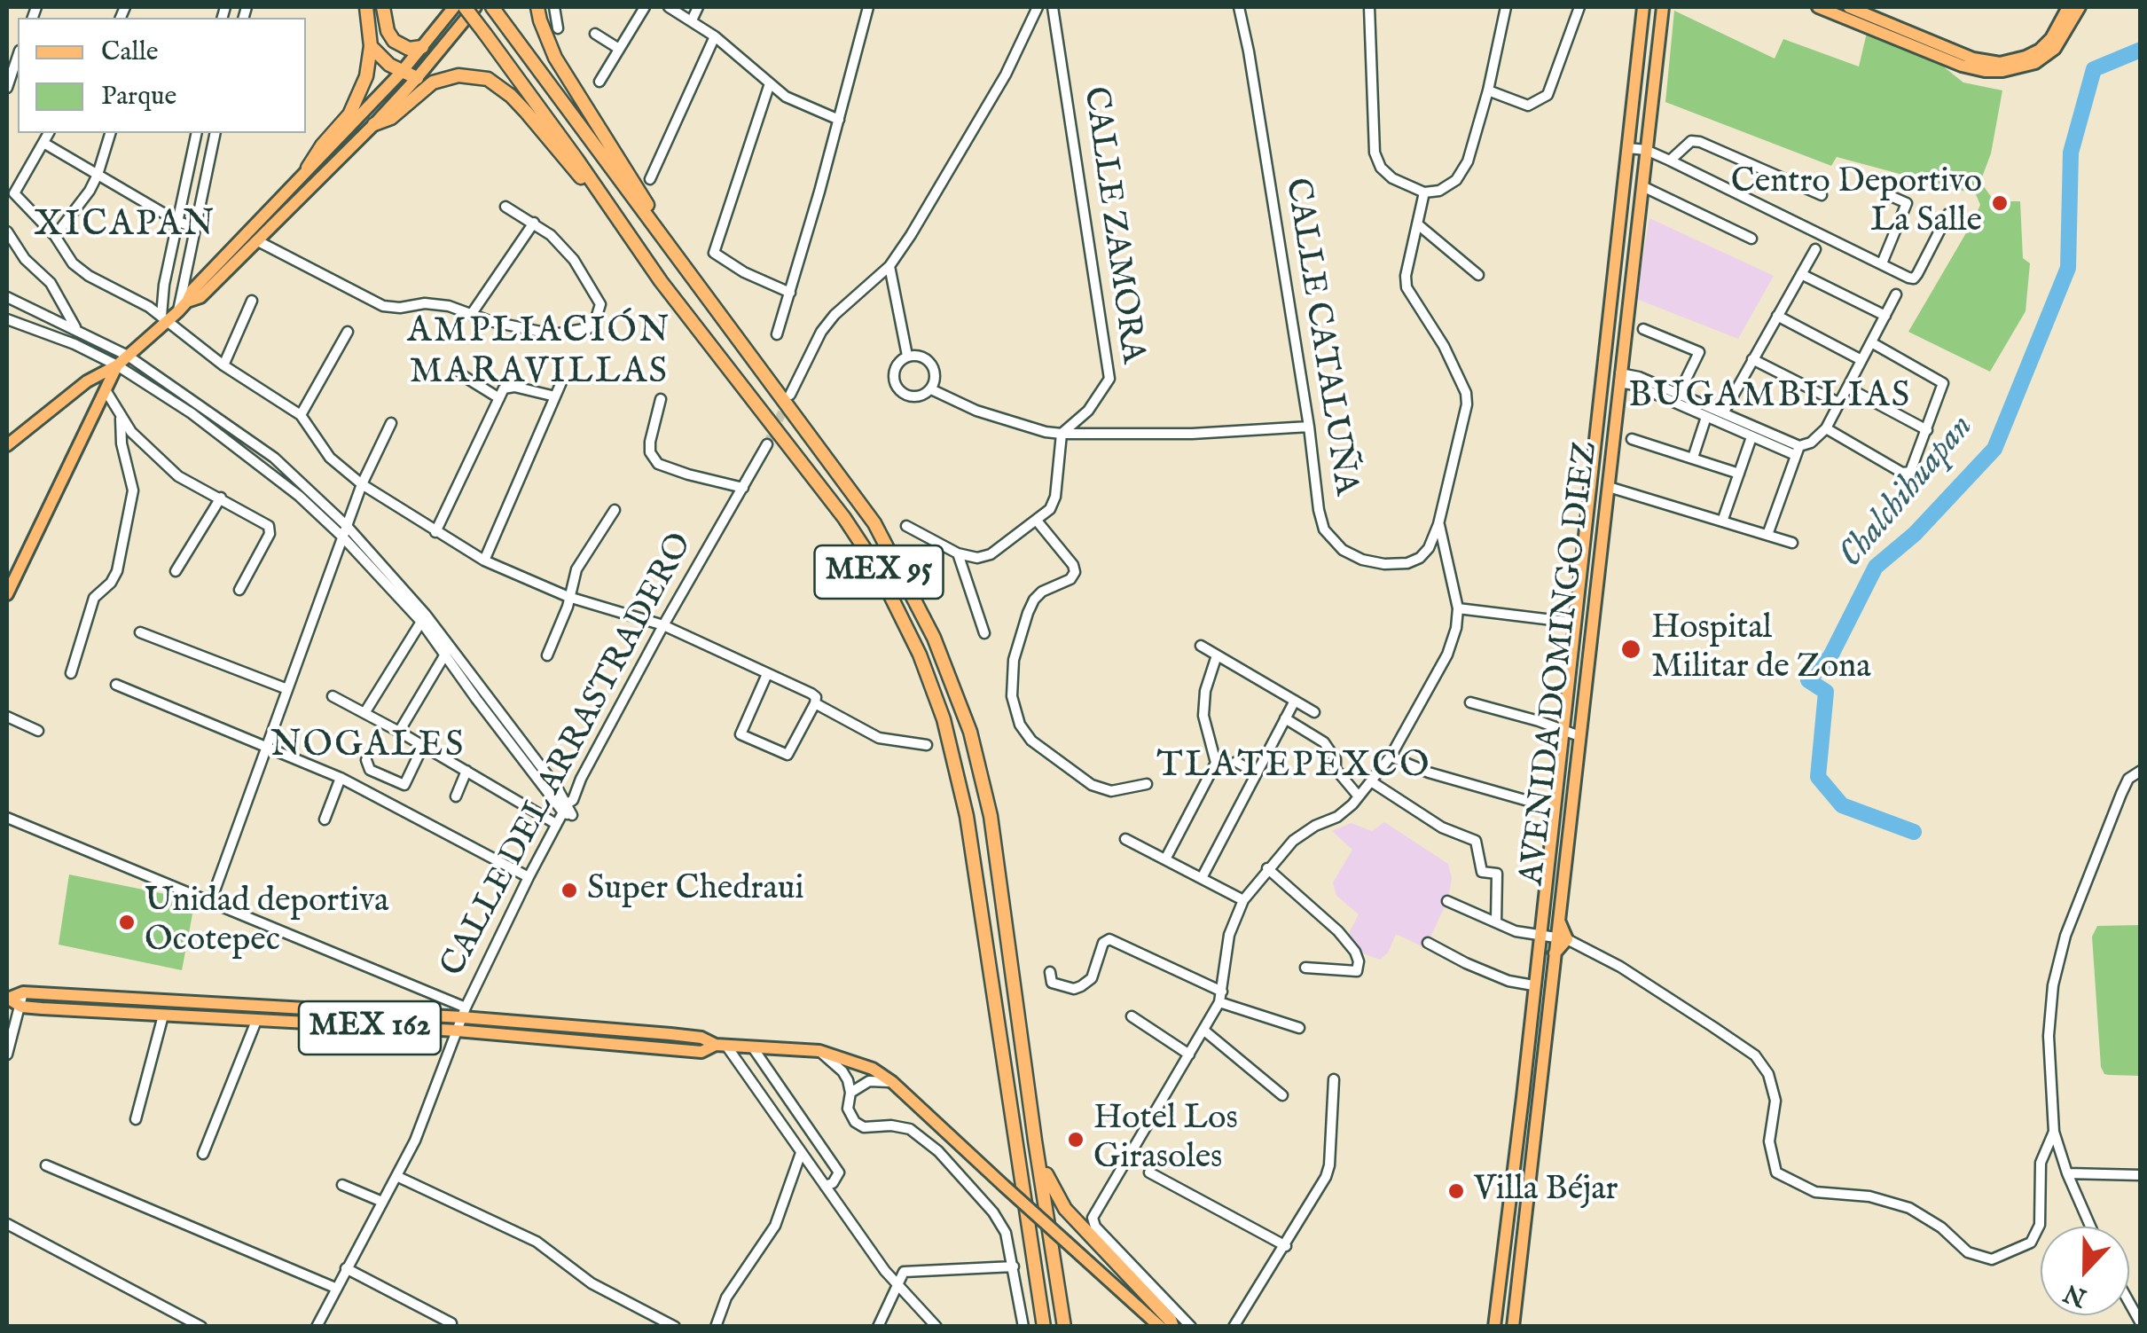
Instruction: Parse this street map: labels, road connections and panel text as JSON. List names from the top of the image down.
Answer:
{
  "streets": {
    "highway": ["MEX 95"],
    "main road": ["AVENIDA DOMINGO DIEZ", "MEX 162"],
    "street": ["CALLE ZAMORA", "CALLE CATALUÑA", "CALLE DEL ARRASTRADERO"]
  },
  "crossings": [
    ["CALLE DEL ARRASTRADERO", "MEX 162"]
  ],
  "districts": [
    "XICAPAN",
    "AMPLIACIÓN MARAVILLAS",
    "BUGAMBILIAS",
    "NOGALES",
    "TLATEPEXCO"
  ],
  "water": ["Chalchihuapan"],
  "places": [
    "Centro Deportivo La Salle",
    "Hospital Militar de Zona",
    "Super Chedraui",
    "Unidad deportiva Ocotepec",
    "Hotel Los Girasoles",
    "Villa Béjar"
  ],
  "legend": ["Calle", "Parque"],
  "north": "bottom"
}
